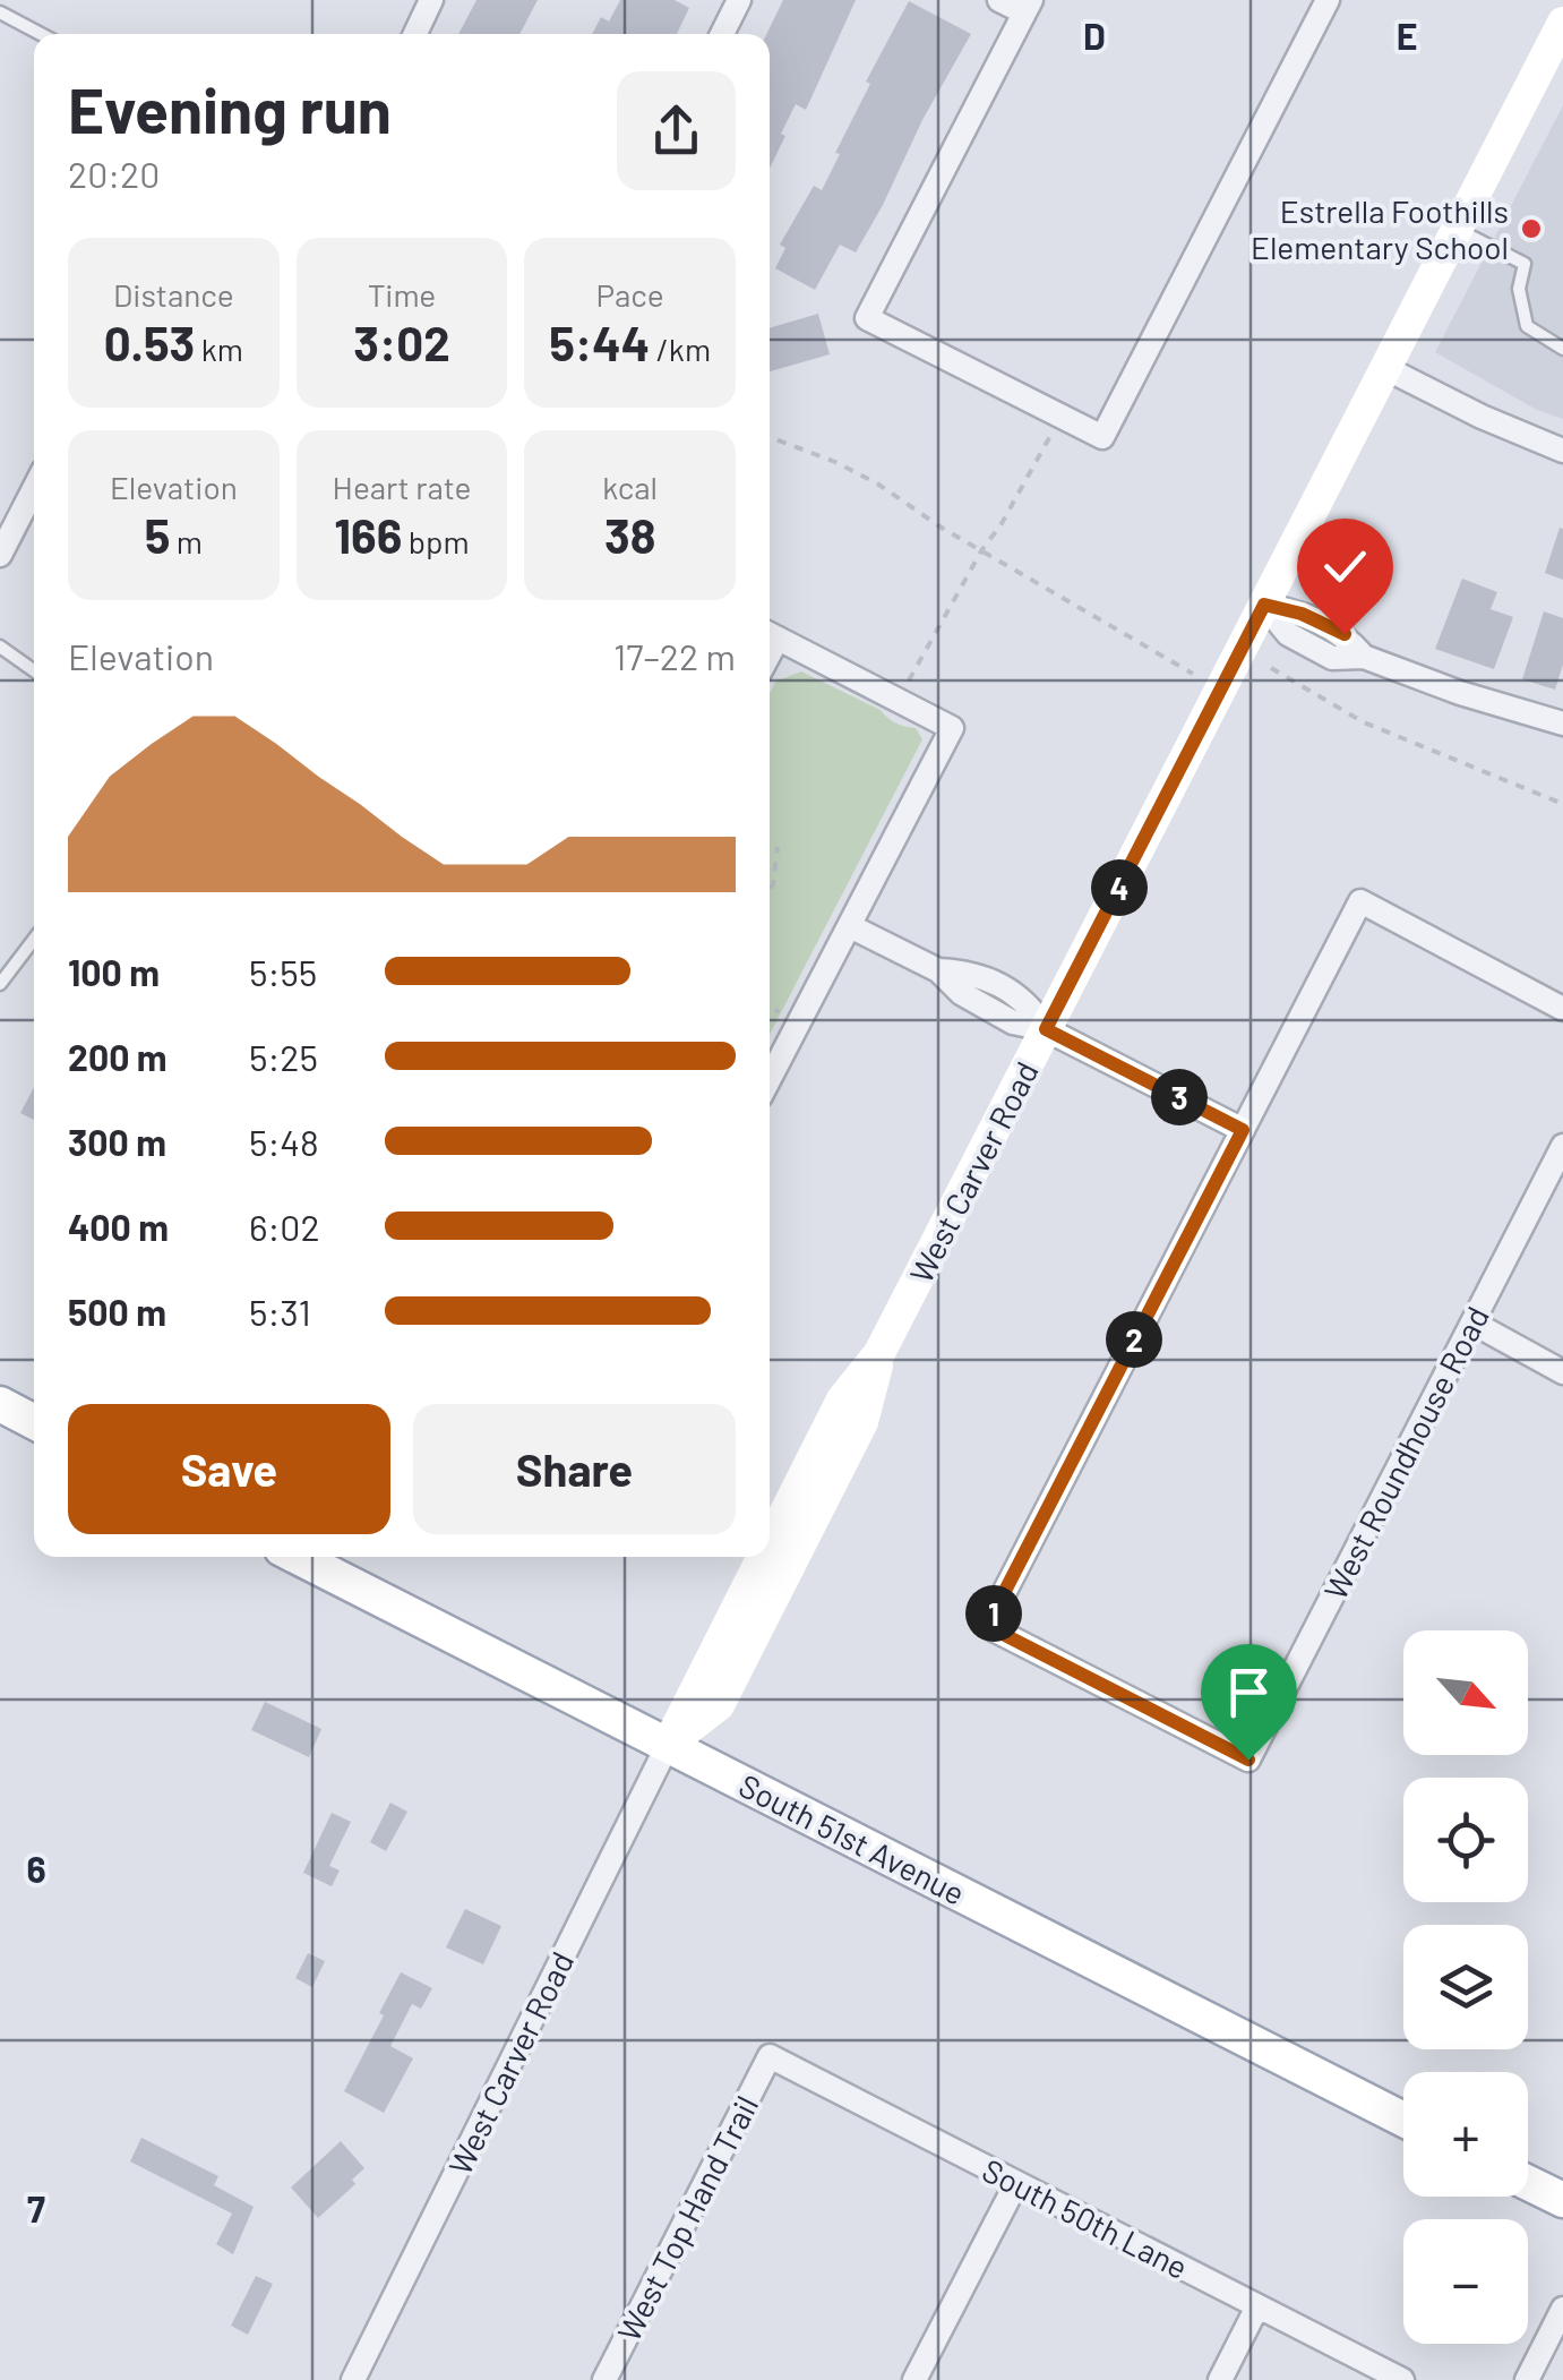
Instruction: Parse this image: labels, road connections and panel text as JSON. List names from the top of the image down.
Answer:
{
  "streets": {
    "main road": ["South 51st Avenue"],
    "street": [
      "West Carver Road",
      "West Roundhouse Road",
      "West Top Hand Trail",
      "South 50th Lane"
    ]
  },
  "crossings": [
    ["West Carver Road", "South 51st Avenue"],
    ["West Top Hand Trail", "South 50th Lane"]
  ],
  "places": ["Estrella Foothills Elementary School"],
  "north": "bottom right",
  "page": {
    "heading": ["Evening run", "20:20"],
    "stats": [
      ["Distance", "0.53 km"],
      ["Time", "3:02"],
      ["Pace", "5:44 /km"],
      ["Elevation", "5 m"],
      ["Heart rate", "166 bpm"],
      ["kcal", "38"]
    ],
    "chart": ["Elevation", "17–22 m"],
    "pins": [
      "4",
      "3",
      "2",
      "1"
    ],
    "list": [
      {
        "name": "100 m",
        "note": "5:55"
      },
      {
        "name": "200 m",
        "note": "5:25"
      },
      {
        "name": "300 m",
        "note": "5:48"
      },
      {
        "name": "400 m",
        "note": "6:02"
      },
      {
        "name": "500 m",
        "note": "5:31"
      }
    ],
    "buttons": ["Save", "Share"],
    "map_buttons": ["+", "−"]
  },
  "grid": {
    "columns": ["D", "E"],
    "rows": ["6", "7"]
  }
}
